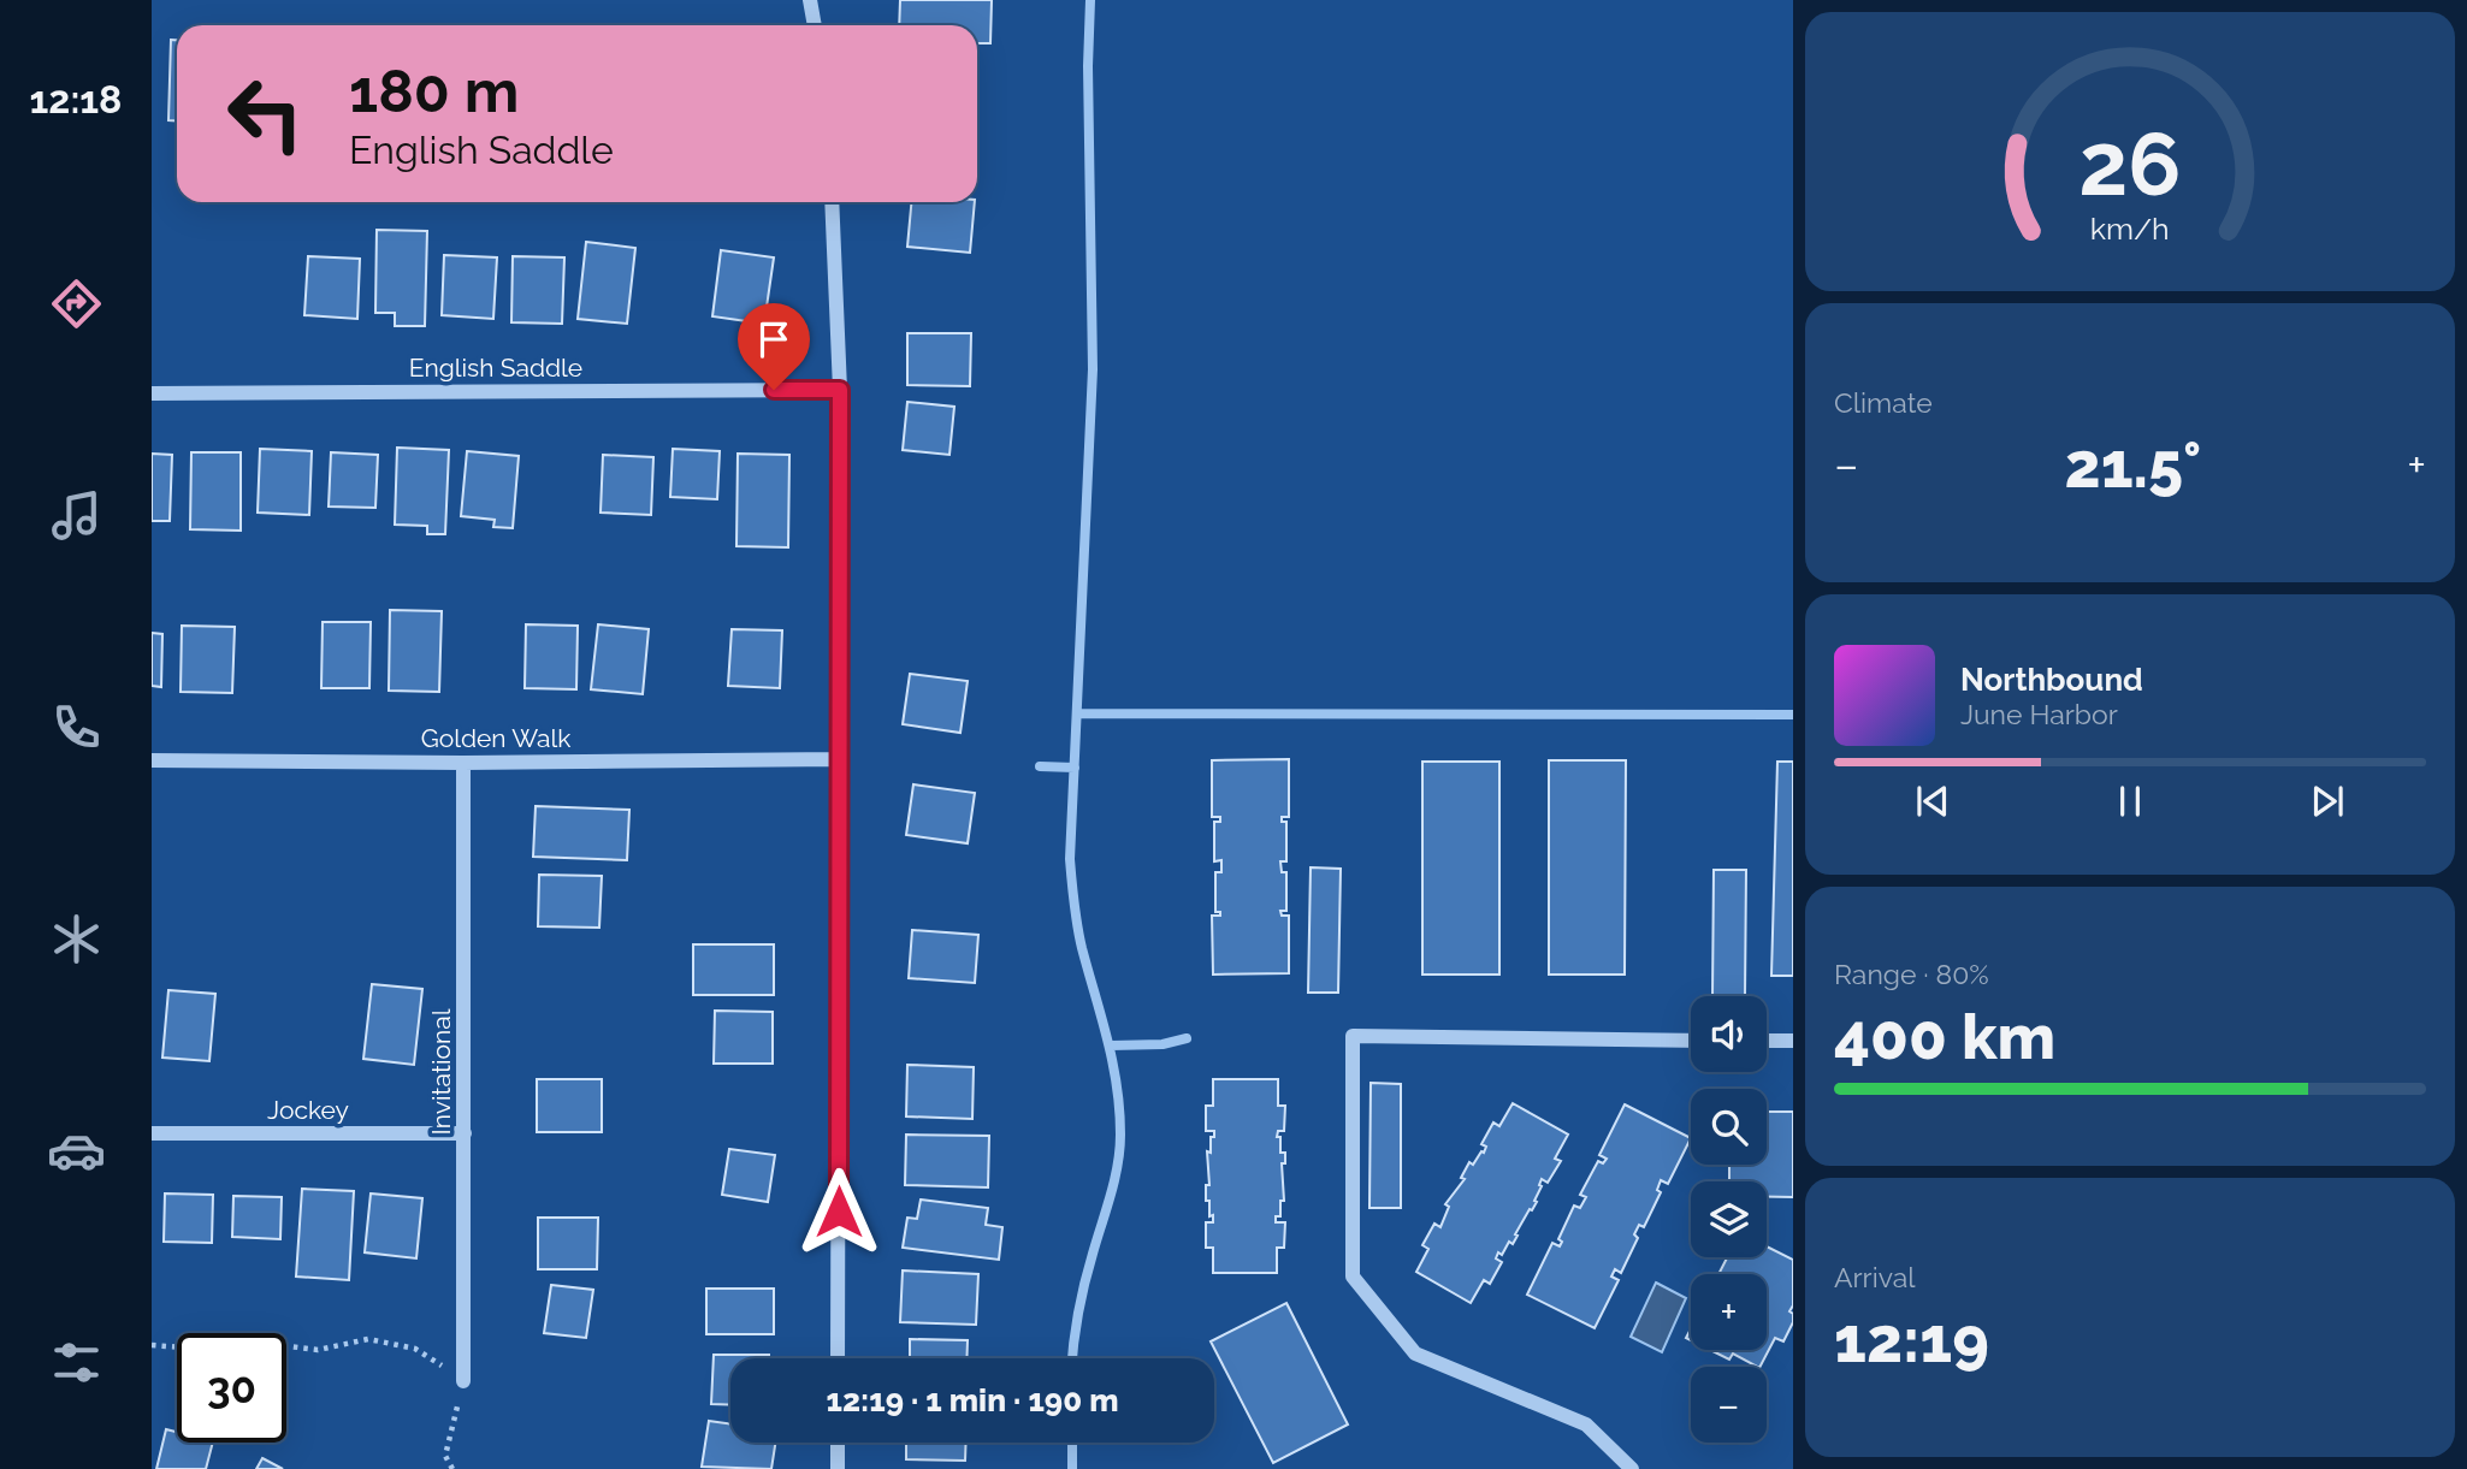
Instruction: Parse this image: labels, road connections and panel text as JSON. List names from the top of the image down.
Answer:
{
  "streets": {
    "street": [
      "English Saddle",
      "Golden Walk",
      "Invitational",
      "Jockey"
    ]
  },
  "crossings": [
    ["Golden Walk", "Invitational"],
    ["Invitational", "Jockey"]
  ],
  "page": {
    "tabs": "12:18",
    "turn": ["180 m", "English Saddle"],
    "tile": [
      "Climate",
      ["Range · 80%", "400 km"],
      ["Arrival", "12:19"]
    ],
    "heat": ["−", "21.5°", "+"],
    "song": ["Northbound", "June Harbor"],
    "map_buttons": ["+", "−"],
    "limit": "30",
    "trip": "12:19 · 1 min · 190 m",
    "gauge": ["26", "km/h"]
  }
}
